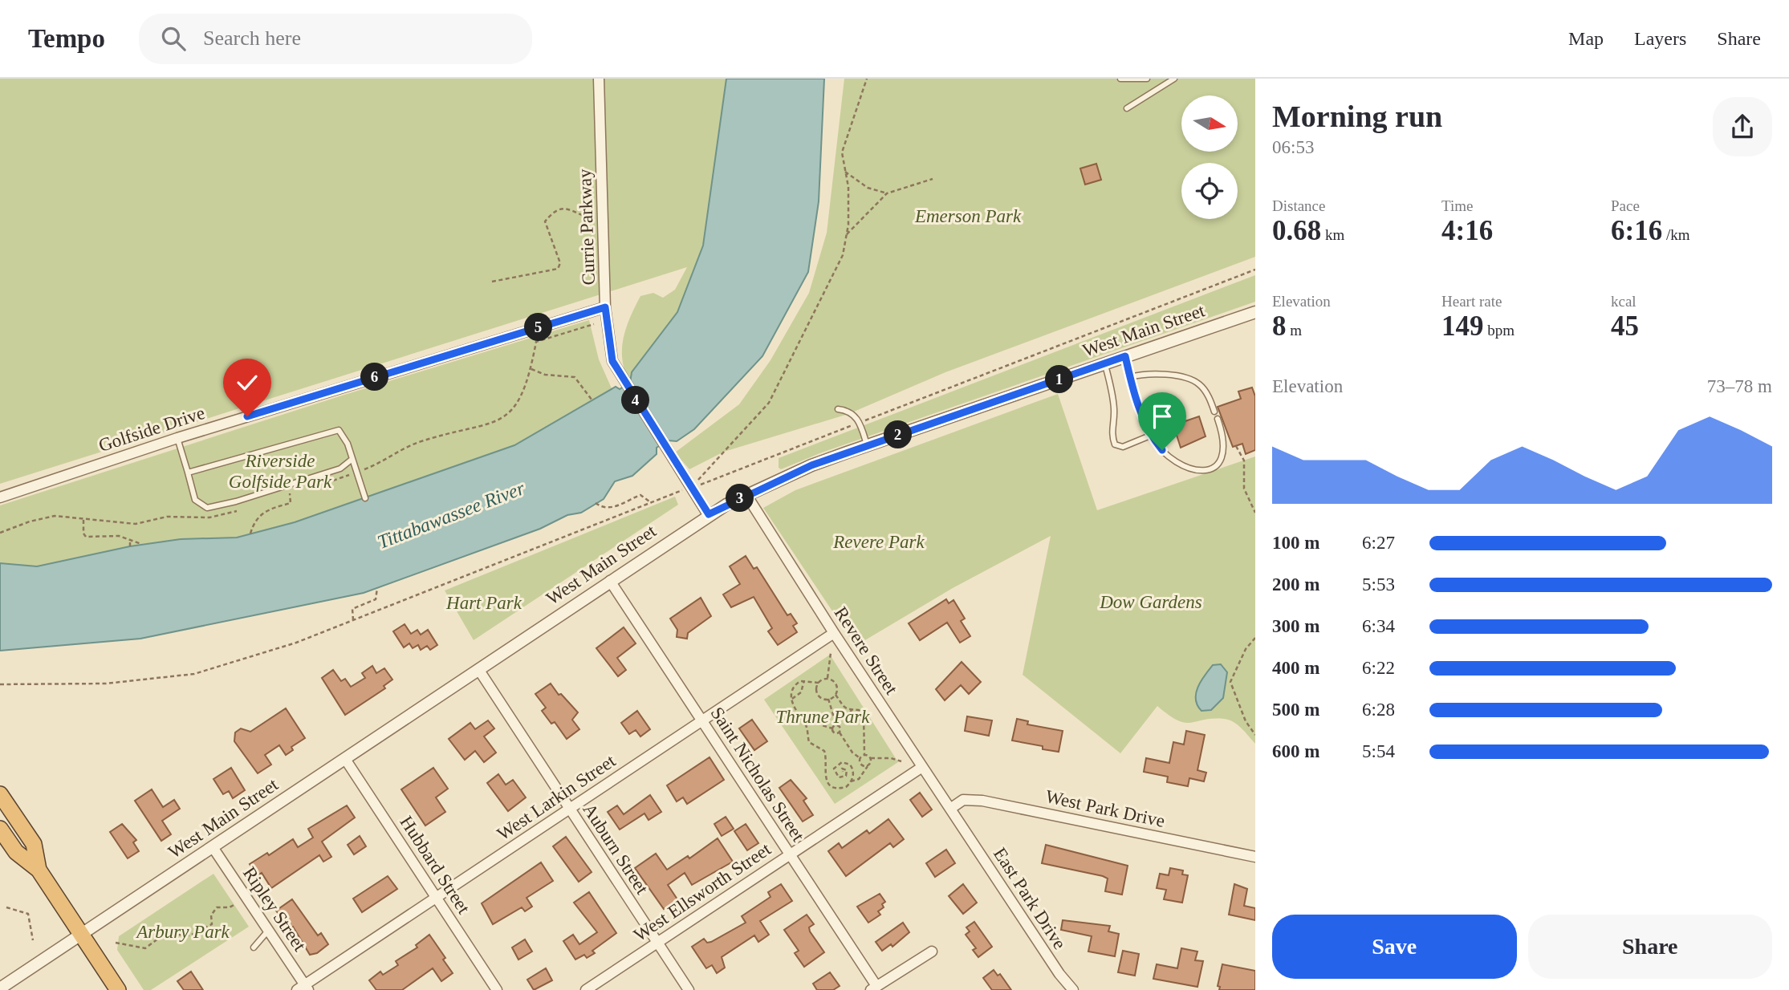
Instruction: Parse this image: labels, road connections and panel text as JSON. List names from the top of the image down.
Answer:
{
  "streets": {
    "street": [
      "Currie Parkway",
      "West Main Street",
      "Golfside Drive",
      "Revere Street",
      "Saint Nicholas Street",
      "West Larkin Street",
      "West Park Drive",
      "Auburn Street",
      "Hubbard Street",
      "West Ellsworth Street",
      "East Park Drive",
      "Ripley Street"
    ]
  },
  "crossings": [
    ["Currie Parkway", "West Main Street"],
    ["Currie Parkway", "Golfside Drive"],
    ["West Main Street", "Revere Street"],
    ["West Main Street", "Saint Nicholas Street"],
    ["West Main Street", "Auburn Street"],
    ["West Main Street", "Hubbard Street"],
    ["West Main Street", "Ripley Street"],
    ["Revere Street", "West Larkin Street"],
    ["Revere Street", "West Park Drive"],
    ["Revere Street", "West Ellsworth Street"],
    ["Revere Street", "East Park Drive"],
    ["Saint Nicholas Street", "West Larkin Street"],
    ["Saint Nicholas Street", "West Ellsworth Street"],
    ["West Larkin Street", "Auburn Street"],
    ["West Larkin Street", "Hubbard Street"],
    ["West Larkin Street", "Ripley Street"],
    ["Auburn Street", "West Ellsworth Street"]
  ],
  "water": ["Tittabawassee River"],
  "parks": [
    "Emerson Park",
    "Riverside Golfside Park",
    "Revere Park",
    "Dow Gardens",
    "Hart Park",
    "Thrune Park",
    "Arbury Park"
  ],
  "north": "right",
  "page": {
    "header": "Tempo",
    "search": "Search here",
    "nav": ["Map", "Layers", "Share"],
    "heading": ["Morning run", "06:53"],
    "stats": [
      ["Distance", "0.68 km"],
      ["Time", "4:16"],
      ["Pace", "6:16 /km"],
      ["Elevation", "8 m"],
      ["Heart rate", "149 bpm"],
      ["kcal", "45"]
    ],
    "pins": [
      "5",
      "6",
      "1",
      "4",
      "2",
      "3"
    ],
    "chart": ["Elevation", "73–78 m"],
    "list": [
      {
        "name": "100 m",
        "note": "6:27"
      },
      {
        "name": "200 m",
        "note": "5:53"
      },
      {
        "name": "300 m",
        "note": "6:34"
      },
      {
        "name": "400 m",
        "note": "6:22"
      },
      {
        "name": "500 m",
        "note": "6:28"
      },
      {
        "name": "600 m",
        "note": "5:54"
      }
    ],
    "buttons": ["Save", "Share"]
  }
}
